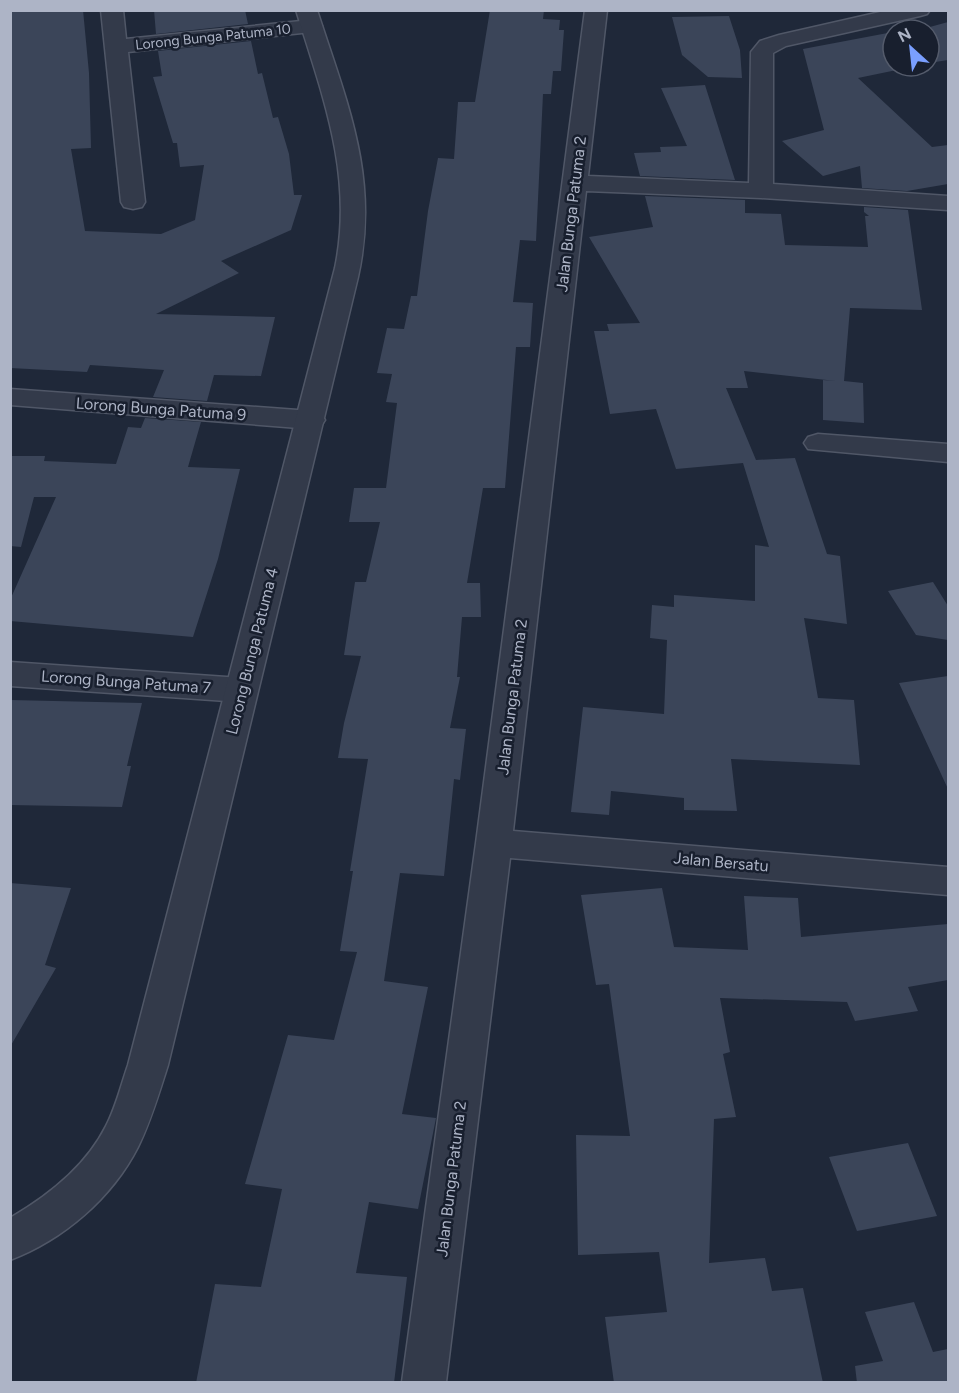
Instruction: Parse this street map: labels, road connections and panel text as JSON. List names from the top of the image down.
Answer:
{
  "streets": {
    "street": [
      "Lorong Bunga Patuma 10",
      "Jalan Bunga Patuma 2",
      "Lorong Bunga Patuma 9",
      "Lorong Bunga Patuma 4",
      "Lorong Bunga Patuma 7",
      "Jalan Bersatu"
    ]
  },
  "crossings": [
    ["Lorong Bunga Patuma 10", "Lorong Bunga Patuma 4"],
    ["Jalan Bunga Patuma 2", "Jalan Bersatu"],
    ["Lorong Bunga Patuma 9", "Lorong Bunga Patuma 4"],
    ["Lorong Bunga Patuma 4", "Lorong Bunga Patuma 7"]
  ],
  "north": "top left"
}
